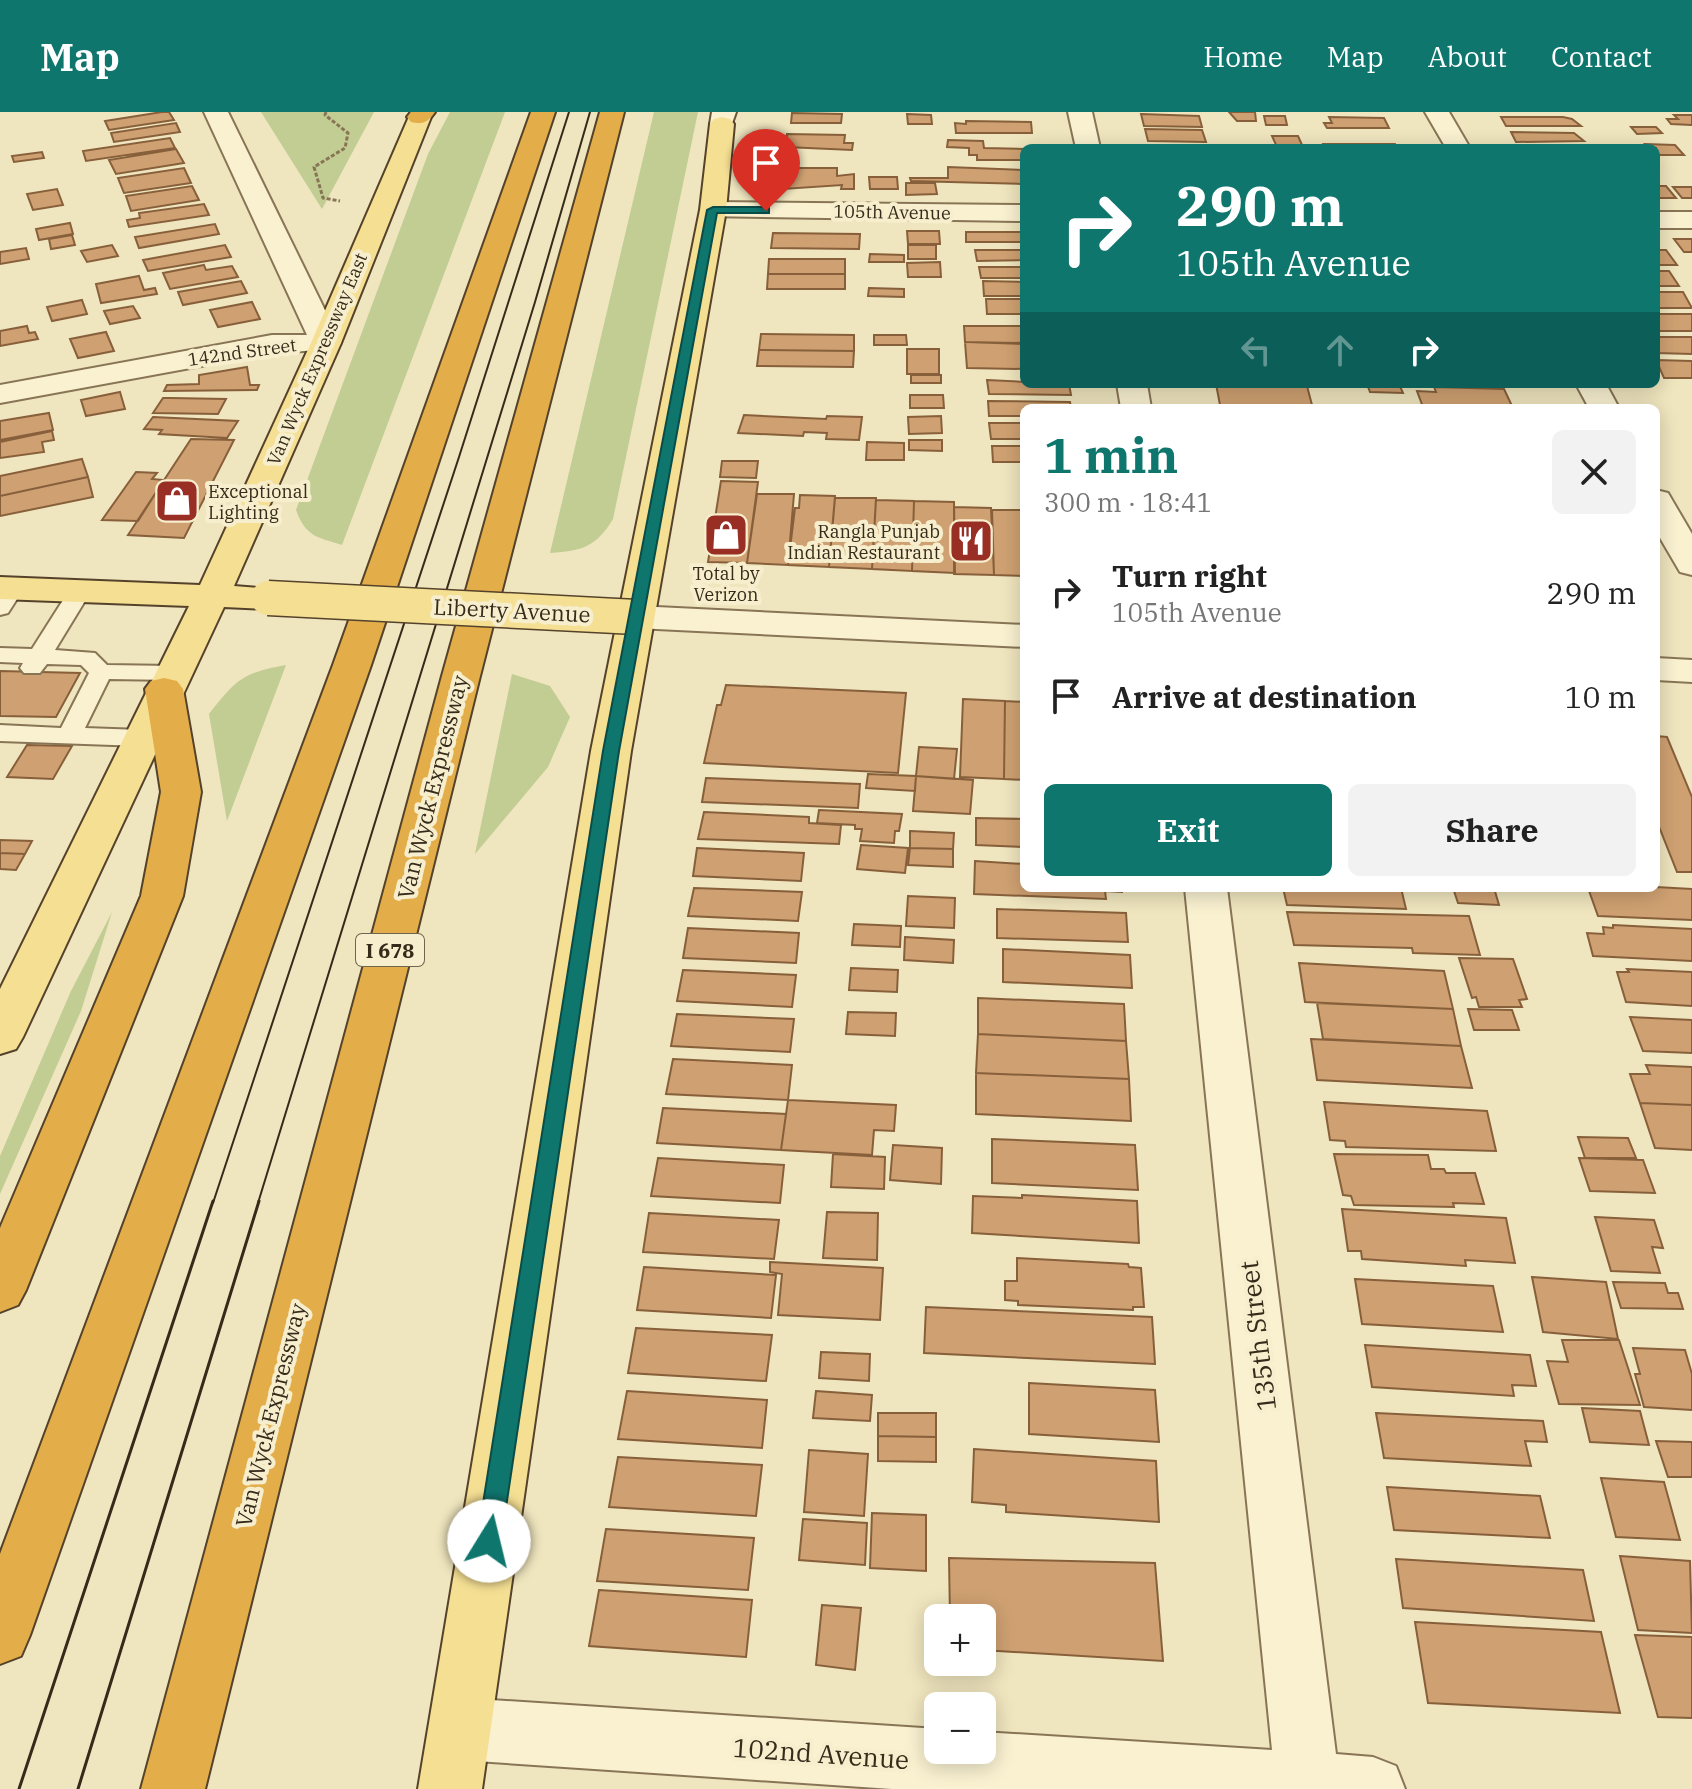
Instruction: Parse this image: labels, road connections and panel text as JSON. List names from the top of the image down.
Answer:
{
  "streets": {
    "highway": ["Van Wyck Expressway", "I 678"],
    "main road": ["Van Wyck Expressway East", "Liberty Avenue"],
    "street": [
      "105th Avenue",
      "142nd Street",
      "135th Street",
      "102nd Avenue"
    ]
  },
  "crossings": [
    ["142nd Street", "Van Wyck Expressway East"],
    ["Van Wyck Expressway East", "Liberty Avenue"],
    ["135th Street", "102nd Avenue"]
  ],
  "places": {
    "shop": ["Exceptional Lighting", "Total by Verizon"],
    "restaurant": ["Rangla Punjab Indian Restaurant"]
  },
  "page": {
    "header": "Map",
    "nav": [
      "Home",
      "Map",
      "About",
      "Contact"
    ],
    "turn": ["290 m", "105th Avenue"],
    "heading": ["1 min", "300 m · 18:41"],
    "list": [
      {
        "name": "Turn right",
        "note": "105th Avenue",
        "value": "290 m"
      },
      {
        "name": "Arrive at destination",
        "value": "10 m"
      }
    ],
    "buttons": ["Exit", "Share"],
    "map_buttons": ["+", "−"]
  }
}
